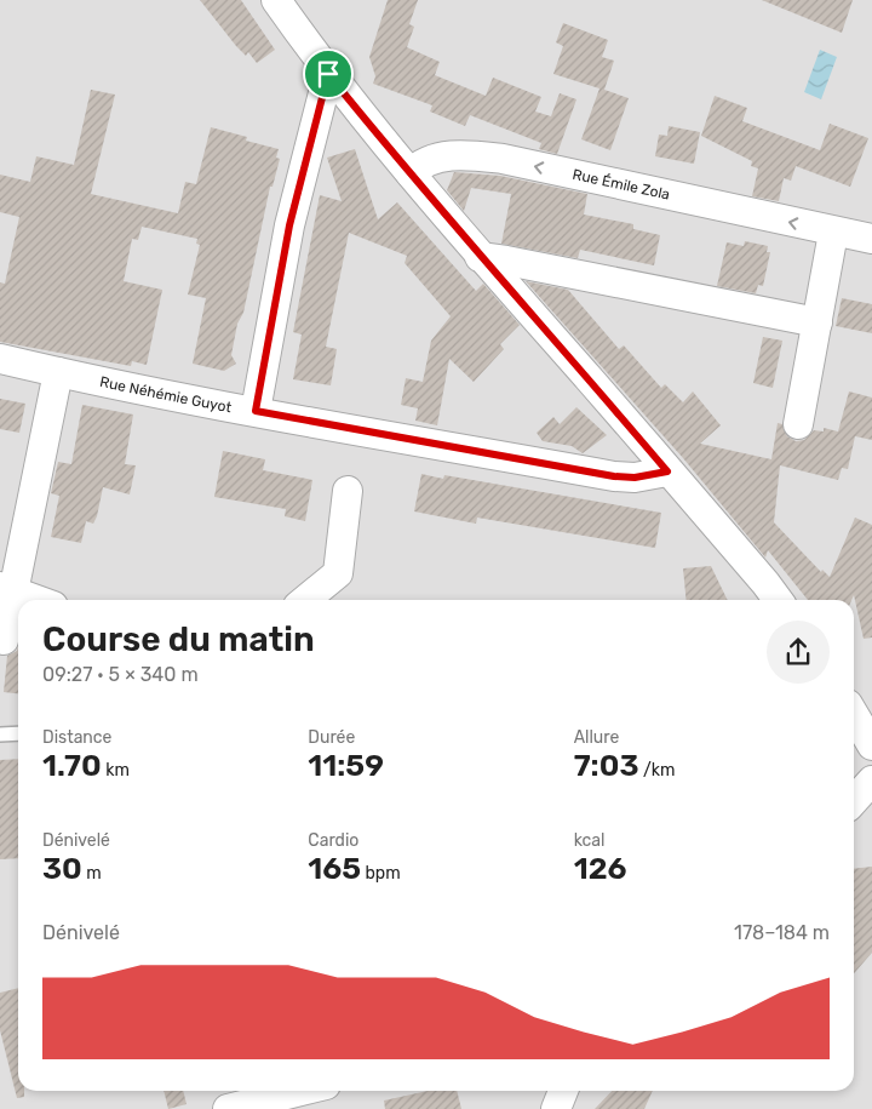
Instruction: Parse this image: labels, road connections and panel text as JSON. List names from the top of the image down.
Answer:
{
  "streets": {
    "street": ["Rue Émile Zola", "Rue Néhémie Guyot"]
  },
  "page": {
    "heading": ["Course du matin", "09:27 · 5 × 340 m"],
    "stats": [
      ["Distance", "1.70 km"],
      ["Durée", "11:59"],
      ["Allure", "7:03 /km"],
      ["Dénivelé", "30 m"],
      ["Cardio", "165 bpm"],
      ["kcal", "126"]
    ],
    "chart": ["Dénivelé", "178–184 m"]
  }
}
